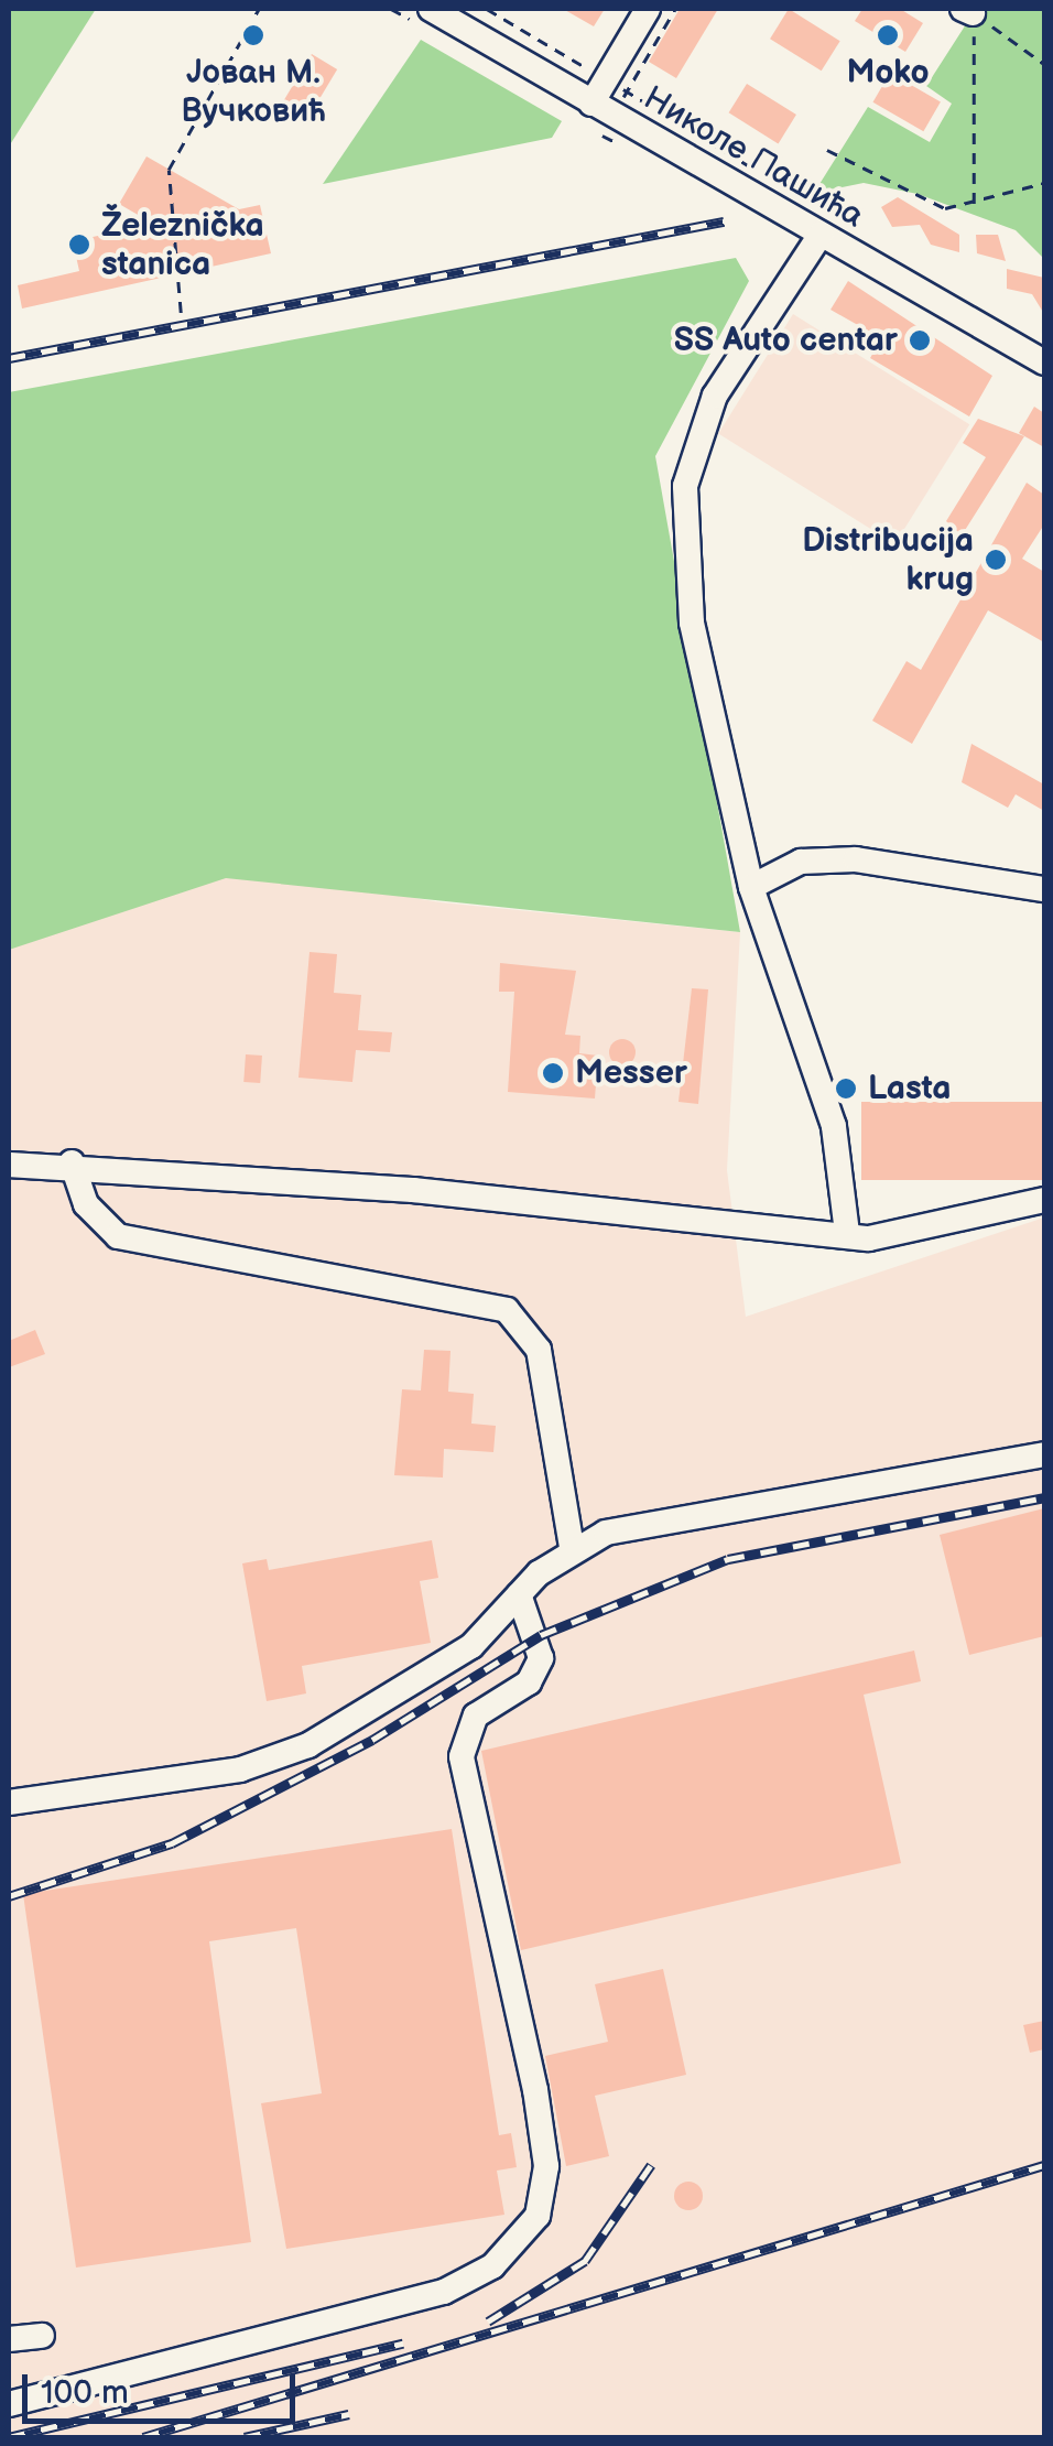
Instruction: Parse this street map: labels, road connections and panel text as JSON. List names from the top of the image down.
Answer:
{
  "streets": {
    "street": ["Николе Пашића"]
  },
  "places": [
    "Јован М. Вучковић",
    "Moko",
    "Železnička stanica",
    "SS Auto centar",
    "Distribucija krug",
    "Messer",
    "Lasta"
  ],
  "scale_bar": "100 m"
}
